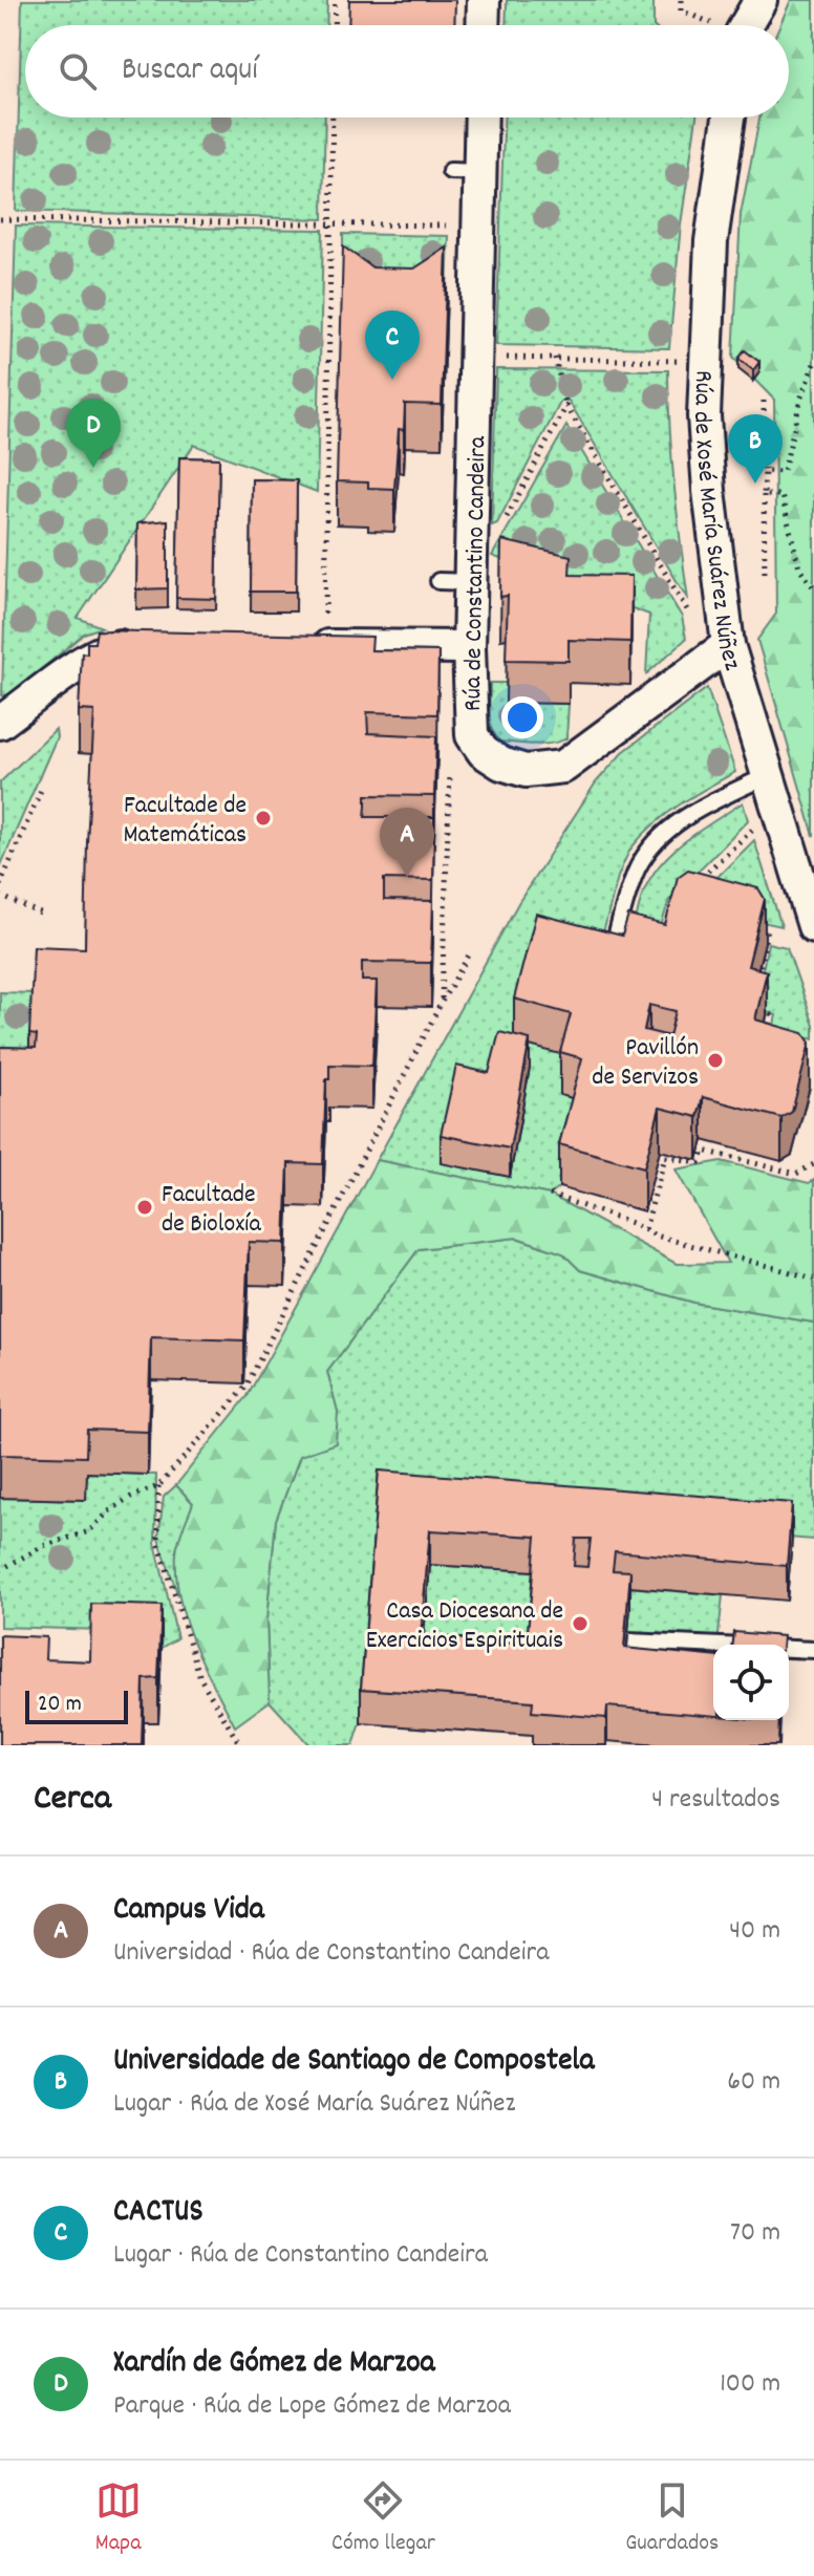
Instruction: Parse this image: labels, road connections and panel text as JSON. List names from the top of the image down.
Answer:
{
  "streets": {
    "street": ["Rúa de Xosé María Suárez Núñez", "Rúa de Constantino Candeira"]
  },
  "crossings": [
    ["Rúa de Xosé María Suárez Núñez", "Rúa de Constantino Candeira"]
  ],
  "places": [
    "Facultade de Matemáticas",
    "Pavillón de Servizos",
    "Facultade de Bioloxía",
    "Casa Diocesana de Exercicios Espirituais"
  ],
  "scale_bar": "20 m",
  "page": {
    "search": "Buscar aquí",
    "pins": [
      "C",
      "D",
      "B",
      "A"
    ],
    "scale": "20 m",
    "heading": ["Cerca", "4 resultados"],
    "list": [
      {
        "mark": "A",
        "name": "Campus Vida",
        "note": "Universidad · Rúa de Constantino Candeira",
        "value": "40 m"
      },
      {
        "mark": "B",
        "name": "Universidade de Santiago de Compostela",
        "note": "Lugar · Rúa de Xosé María Suárez Núñez",
        "value": "60 m"
      },
      {
        "mark": "C",
        "name": "CACTUS",
        "note": "Lugar · Rúa de Constantino Candeira",
        "value": "70 m"
      },
      {
        "mark": "D",
        "name": "Xardín de Gómez de Marzoa",
        "note": "Parque · Rúa de Lope Gómez de Marzoa",
        "value": "100 m"
      }
    ],
    "nav": ["Mapa", "Cómo llegar", "Guardados"]
  }
}
